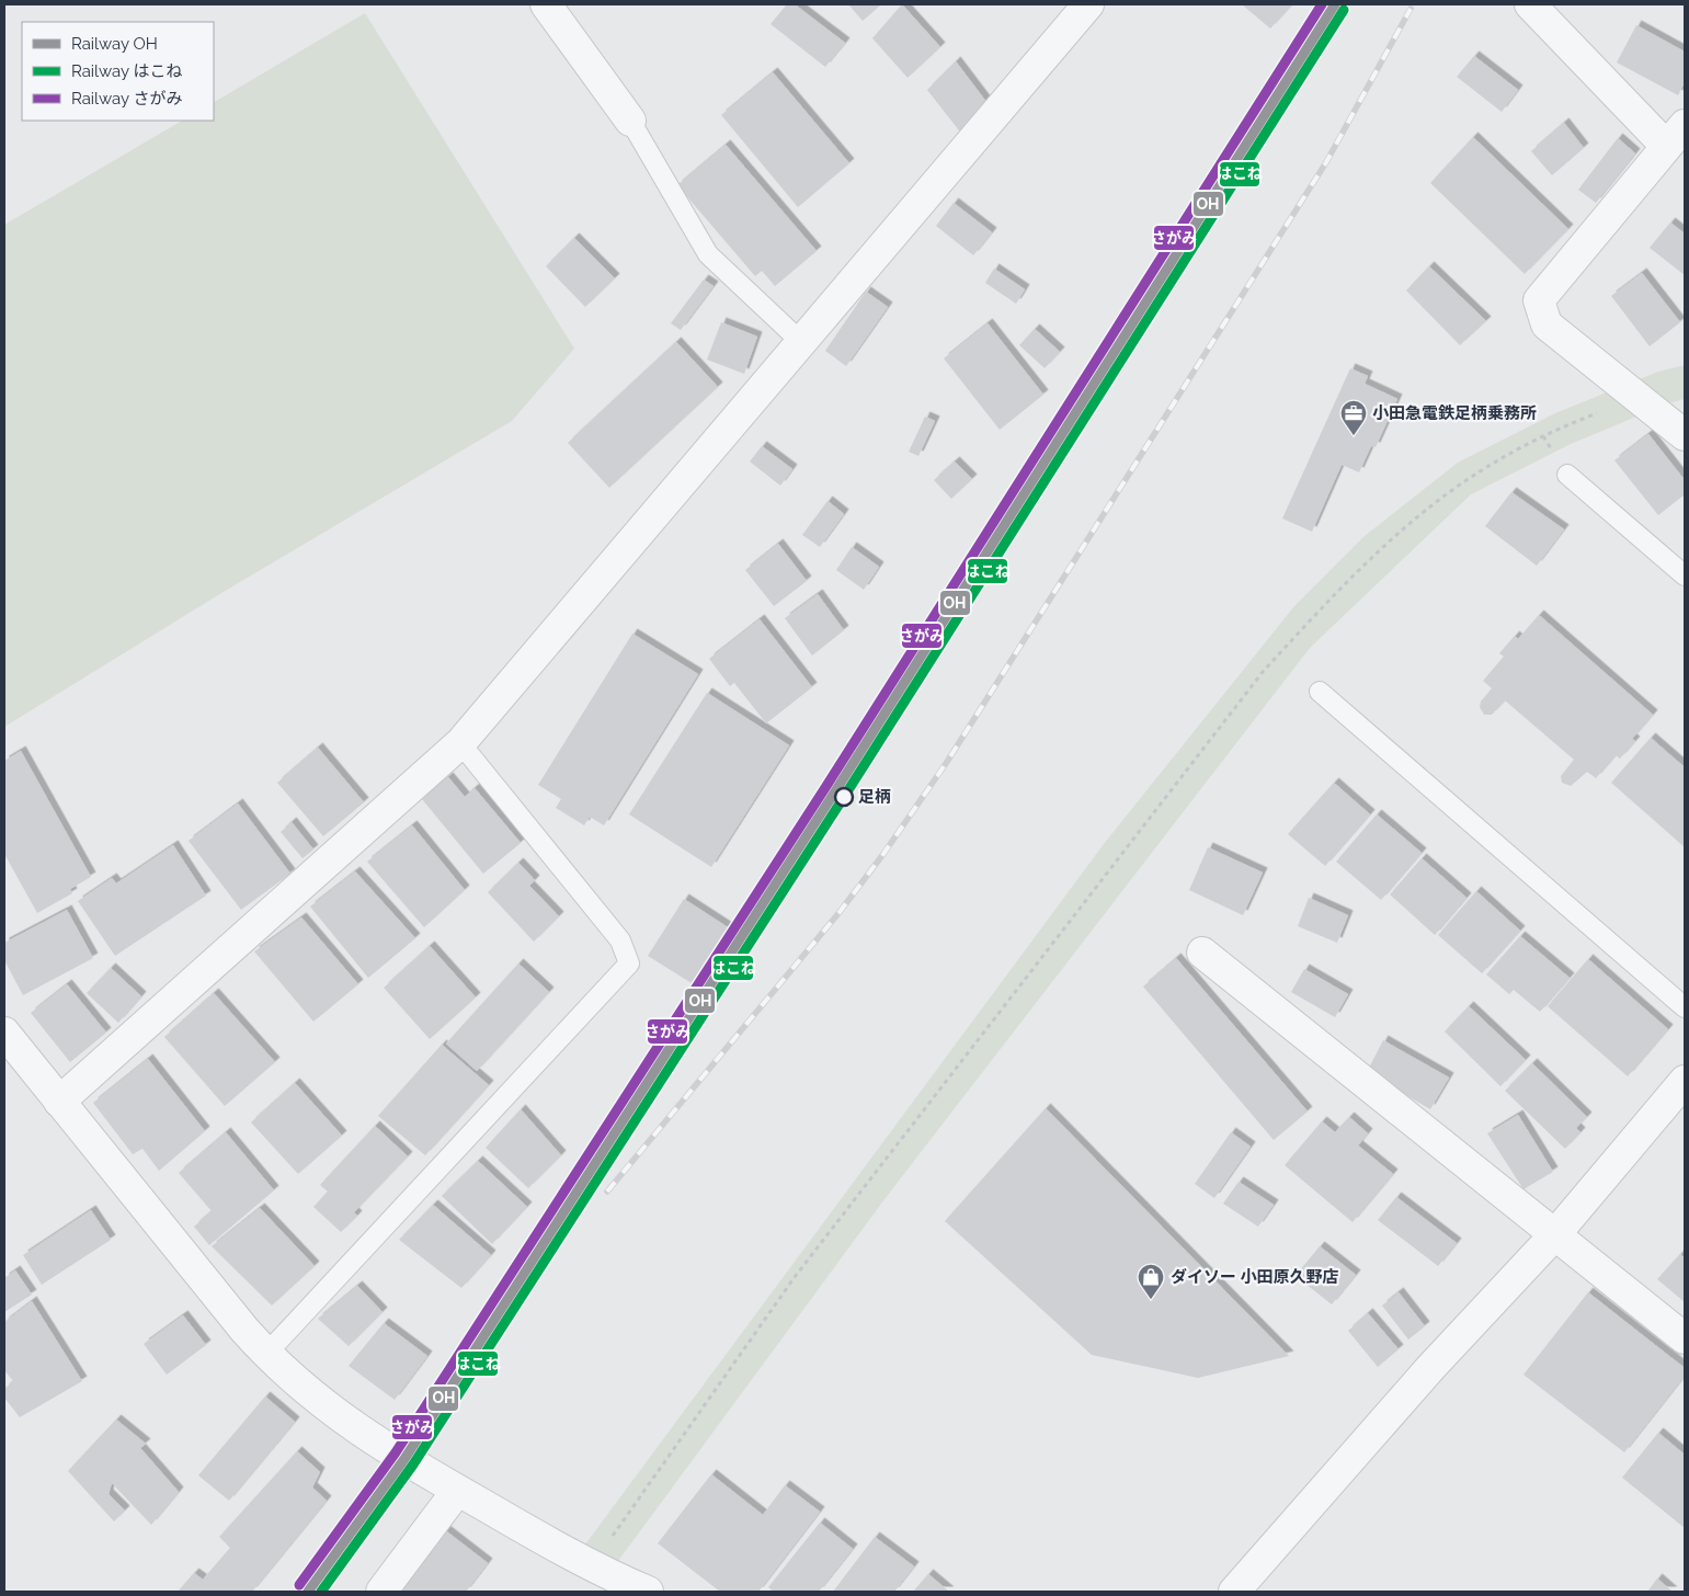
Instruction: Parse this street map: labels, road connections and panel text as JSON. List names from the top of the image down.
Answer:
{
  "places": {
    "office": ["小田急電鉄足柄乗務所"],
    "other": ["足柄"],
    "shop": ["ダイソー 小田原久野店"]
  },
  "lines": ["rail line OH", "rail line さがみ", "rail line はこね"],
  "legend": ["Railway OH", "Railway はこね", "Railway さがみ"]
}
